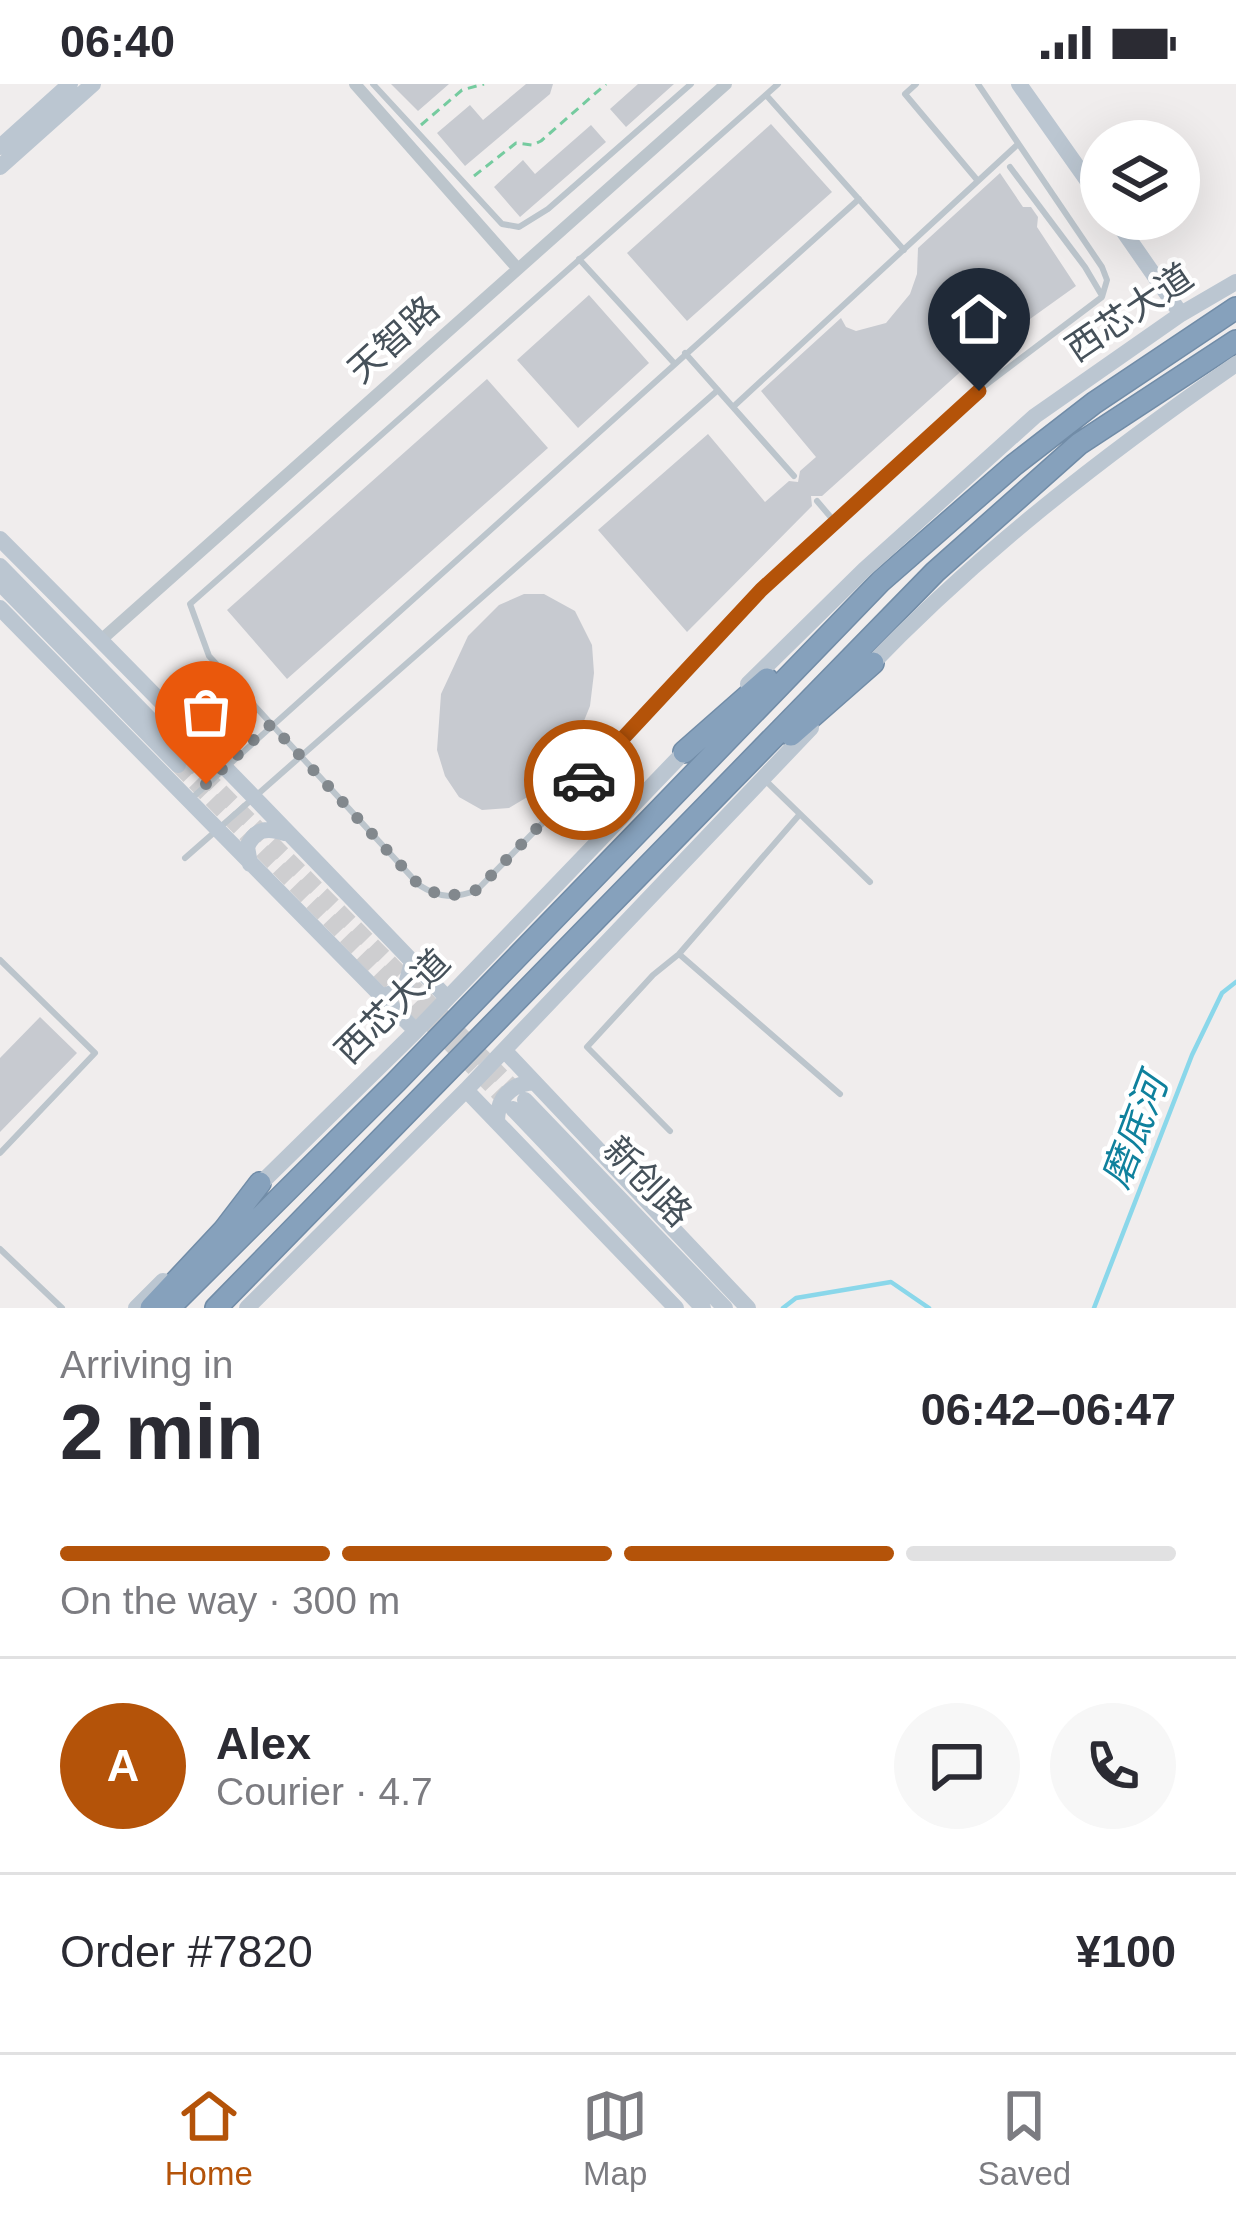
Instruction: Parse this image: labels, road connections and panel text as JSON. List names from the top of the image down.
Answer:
{
  "streets": {
    "highway": ["西芯大道"],
    "main road": ["新创路"],
    "street": ["天智路"]
  },
  "water": ["磨底河"],
  "page": {
    "status": "06:40",
    "heading": ["2 min", "Arriving in", "06:42–06:47"],
    "panel": [
      "Alex",
      "Courier · 4.7",
      "Order #7820",
      "¥100"
    ],
    "bar": "On the way · 300 m",
    "round": "A",
    "tabs": ["Home", "Map", "Saved"]
  }
}
